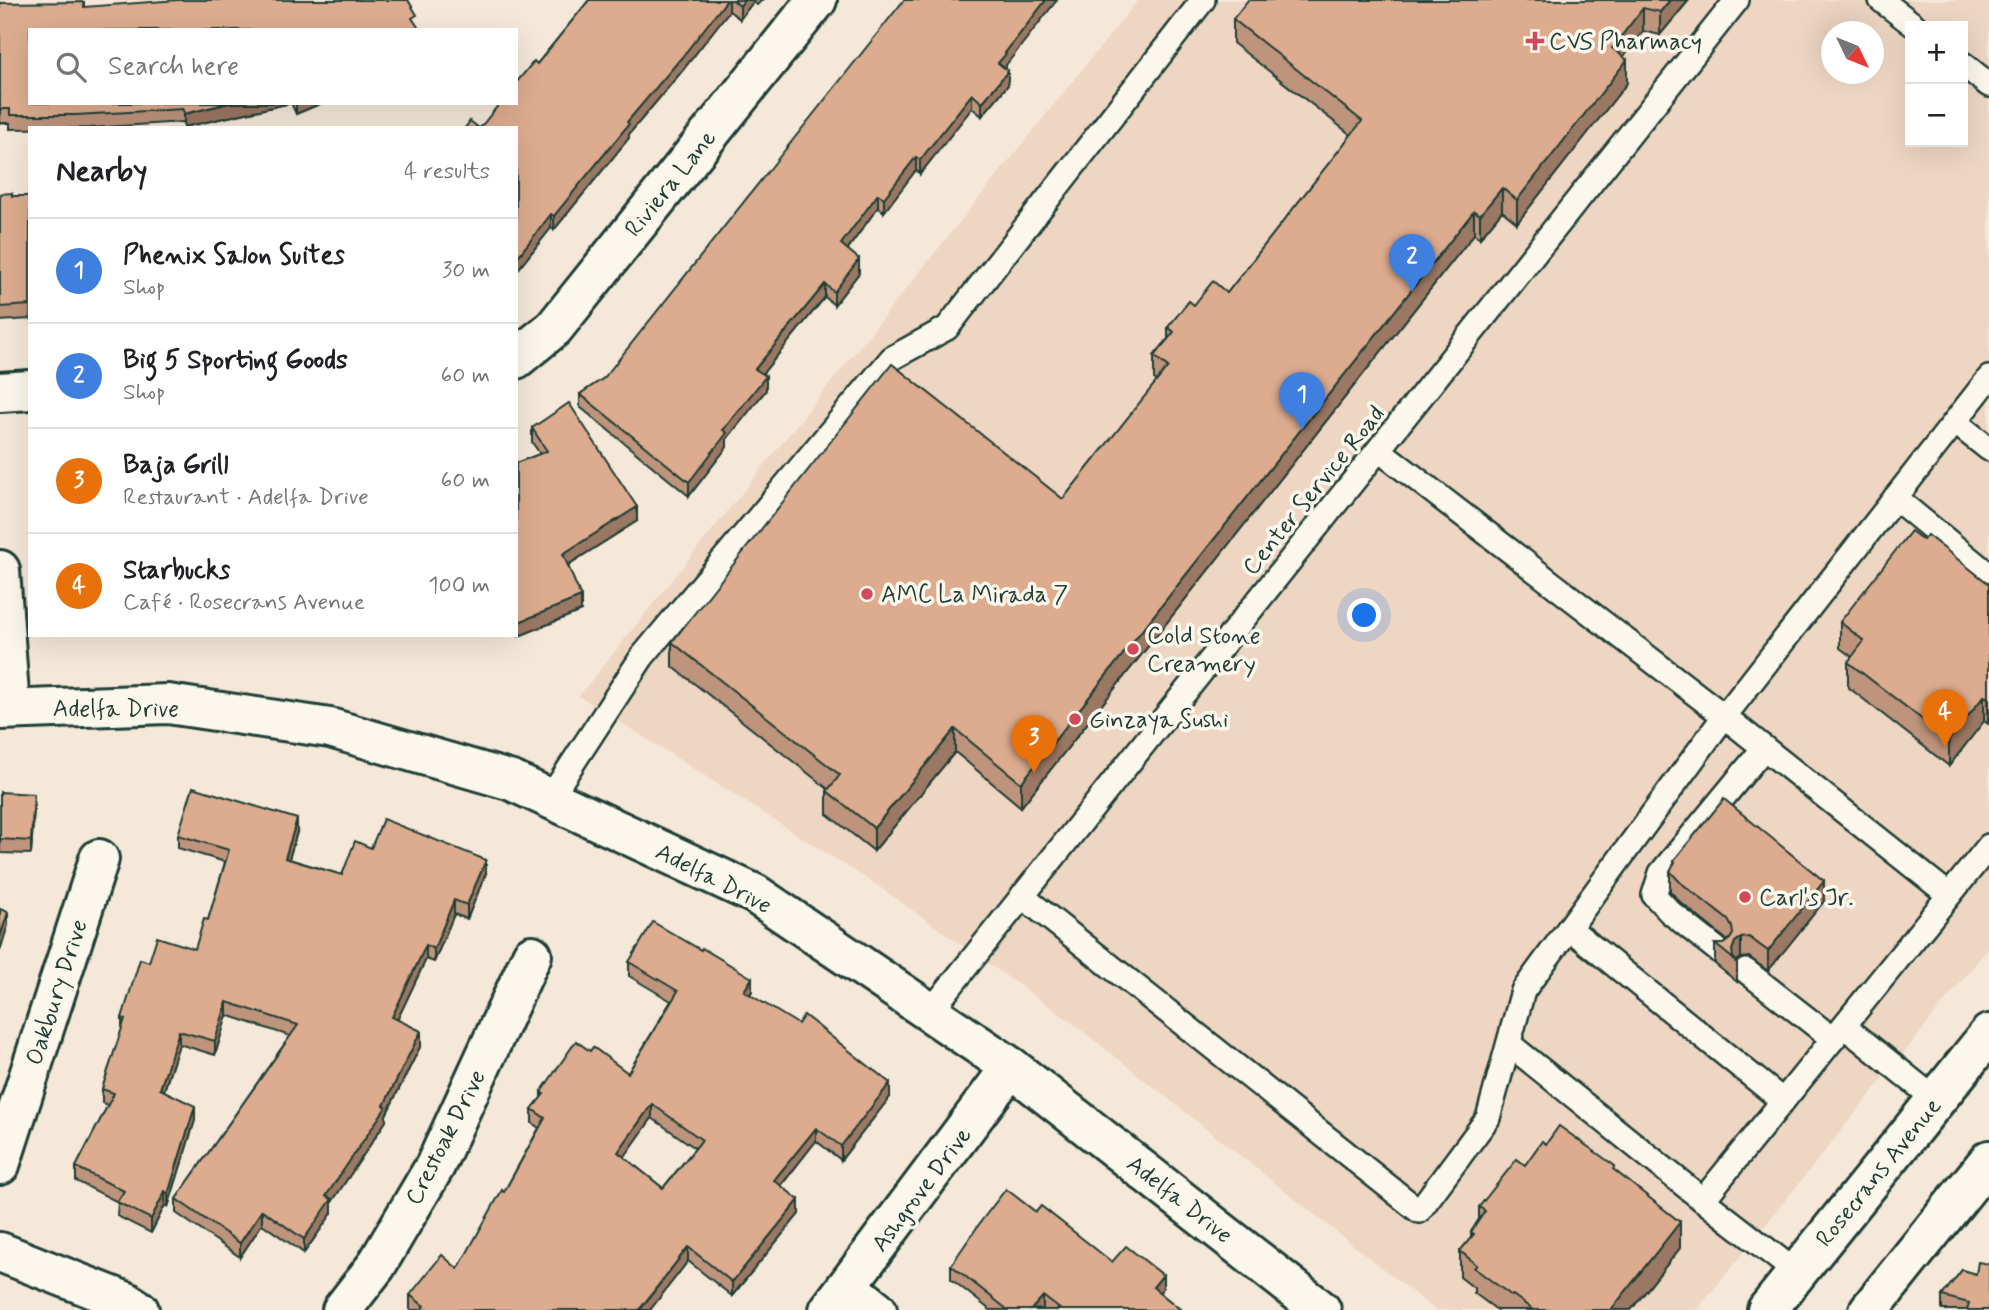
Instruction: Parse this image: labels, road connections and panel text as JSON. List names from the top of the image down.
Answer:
{
  "streets": {
    "street": [
      "Riviera Lane",
      "Adelfa Drive",
      "Oakbury Drive",
      "Crestoak Drive",
      "Rosecrans Avenue",
      "Ashgrove Drive"
    ],
    "lane": ["Center Service Road"]
  },
  "crossings": [
    ["Center Service Road", "Adelfa Drive"],
    ["Adelfa Drive", "Ashgrove Drive"]
  ],
  "places": {
    "health": ["CVS Pharmacy"],
    "other": [
      "AMC La Mirada 7",
      "Cold Stone Creamery",
      "Ginzaya Sushi",
      "Carl's Jr."
    ]
  },
  "north": "bottom right",
  "page": {
    "map_buttons": ["+", "−"],
    "search": "Search here",
    "heading": ["Nearby", "4 results"],
    "list": [
      {
        "mark": "1",
        "name": "Phenix Salon Suites",
        "note": "Shop",
        "value": "30 m"
      },
      {
        "mark": "2",
        "name": "Big 5 Sporting Goods",
        "note": "Shop",
        "value": "60 m"
      },
      {
        "mark": "3",
        "name": "Baja Grill",
        "note": "Restaurant · Adelfa Drive",
        "value": "60 m"
      },
      {
        "mark": "4",
        "name": "Starbucks",
        "note": "Café · Rosecrans Avenue",
        "value": "100 m"
      }
    ],
    "pins": [
      "2",
      "1",
      "4",
      "3"
    ]
  }
}
